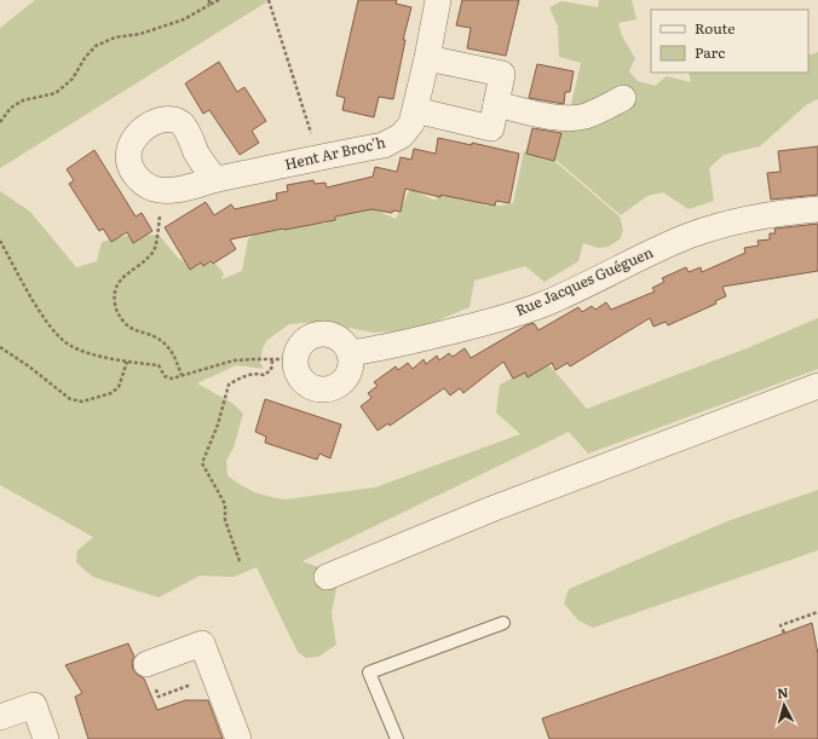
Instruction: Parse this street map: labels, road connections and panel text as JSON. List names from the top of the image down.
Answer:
{
  "streets": {
    "street": ["Hent Ar Broc'h", "Rue Jacques Guéguen"]
  },
  "legend": ["Route", "Parc"],
  "north": "top"
}
